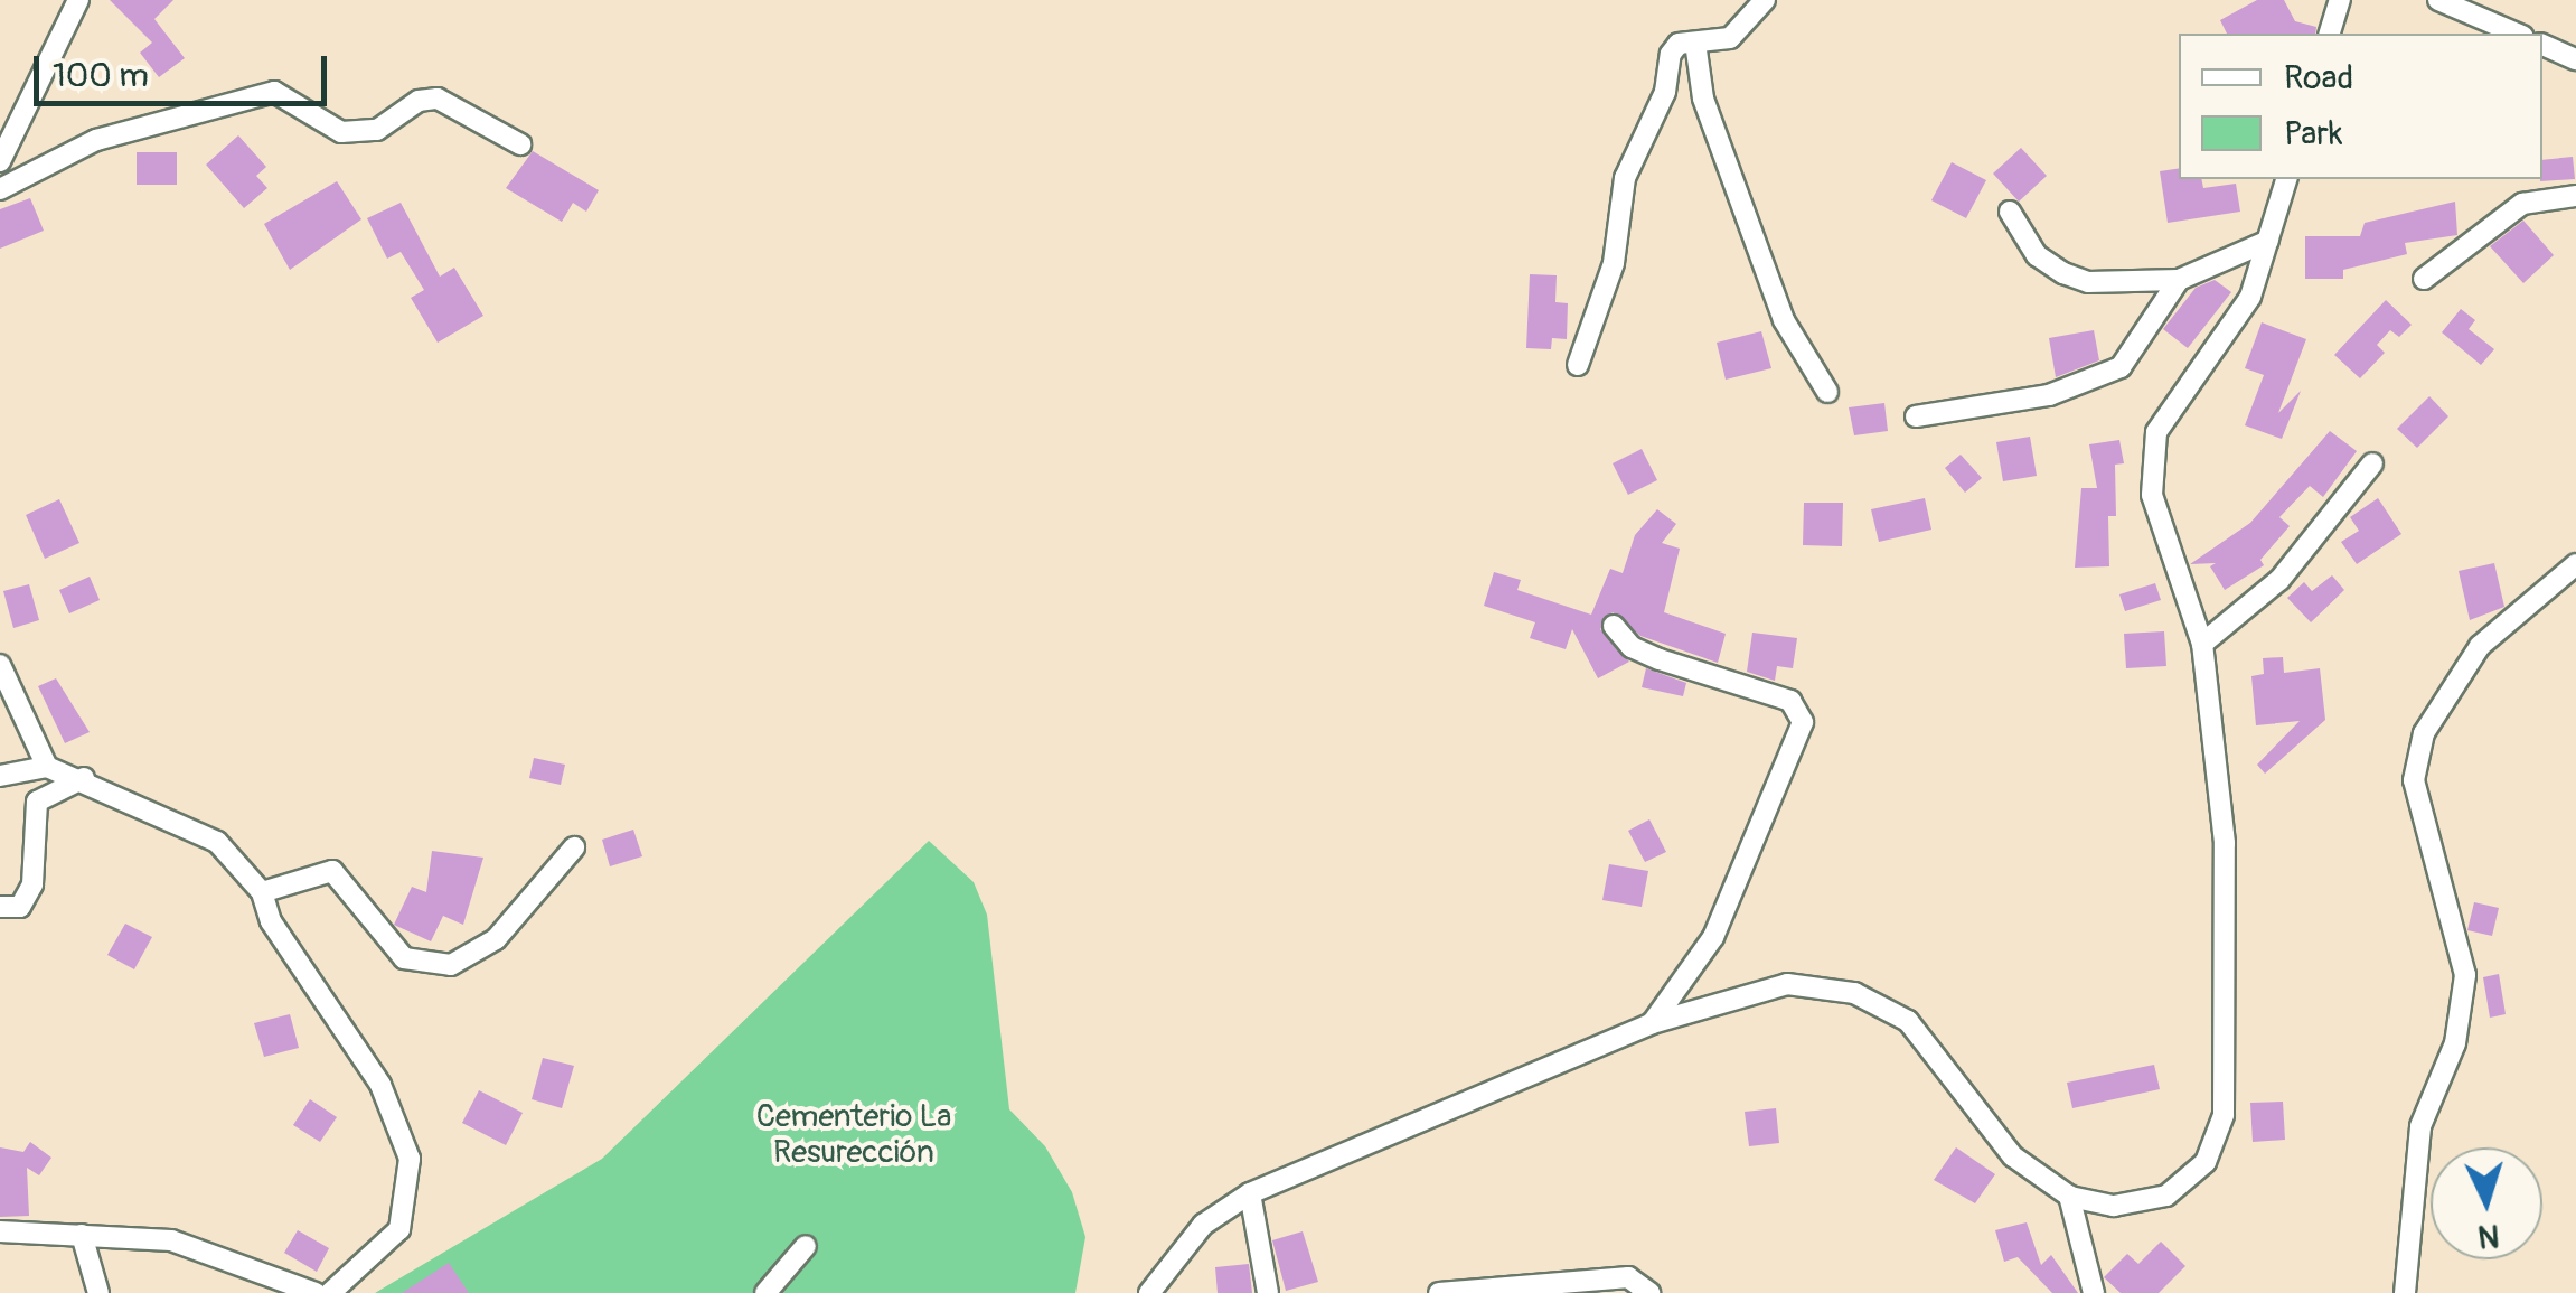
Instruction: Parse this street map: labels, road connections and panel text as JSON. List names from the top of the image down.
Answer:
{
  "parks": ["Cementerio La Resurección"],
  "legend": ["Road", "Park"],
  "scale_bar": "100 m",
  "north": "bottom"
}
